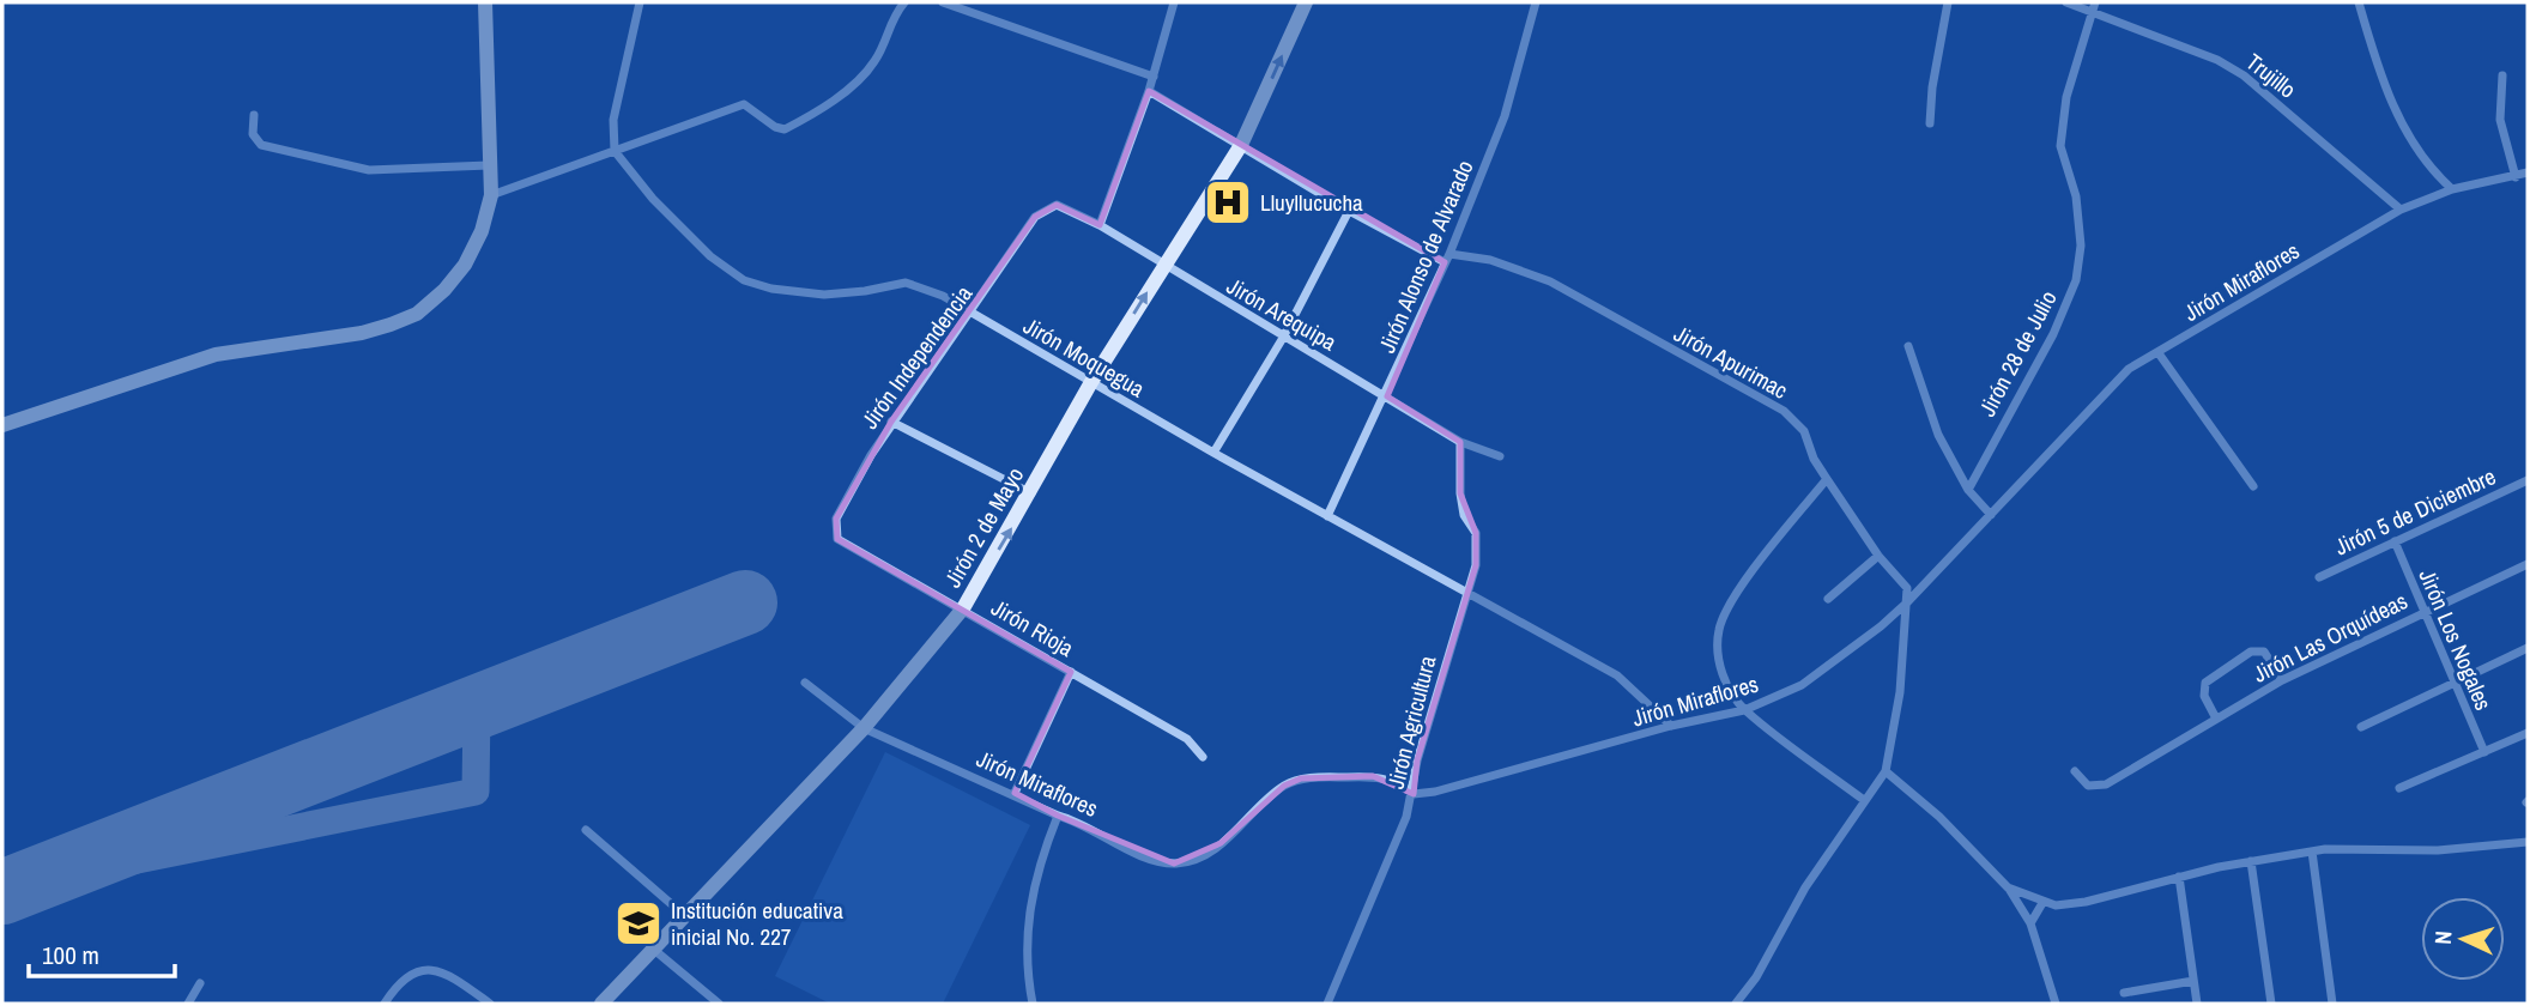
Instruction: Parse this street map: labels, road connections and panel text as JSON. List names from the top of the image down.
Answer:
{
  "streets": {
    "main road": ["Jirón 2 de Mayo"],
    "street": [
      "Trujillo",
      "Jirón Alonso de Alvarado",
      "Jirón Miraflores",
      "Jirón Arequipa",
      "Jirón 28 de Julio",
      "Jirón Independencia",
      "Jirón Moquegua",
      "Jirón Apurimac",
      "Jirón 5 de Diciembre",
      "Jirón Rioja",
      "Jirón Las Orquídeas",
      "Jirón Los Nogales",
      "Jirón Agricultura"
    ]
  },
  "crossings": [
    ["Trujillo", "Jirón Miraflores"],
    ["Trujillo", "Jirón 28 de Julio"],
    ["Jirón Alonso de Alvarado", "Jirón Arequipa"],
    ["Jirón Alonso de Alvarado", "Jirón Moquegua"],
    ["Jirón Alonso de Alvarado", "Jirón Apurimac"],
    ["Jirón Miraflores", "Jirón Moquegua"],
    ["Jirón Miraflores", "Jirón Apurimac"],
    ["Jirón Miraflores", "Jirón 2 de Mayo"],
    ["Jirón Miraflores", "Jirón Agricultura"],
    ["Jirón Arequipa", "Jirón Independencia"],
    ["Jirón Arequipa", "Jirón 2 de Mayo"],
    ["Jirón Arequipa", "Jirón Agricultura"],
    ["Jirón Independencia", "Jirón Moquegua"],
    ["Jirón Independencia", "Jirón Rioja"],
    ["Jirón Moquegua", "Jirón 2 de Mayo"],
    ["Jirón Moquegua", "Jirón Agricultura"],
    ["Jirón Apurimac", "Jirón 2 de Mayo"],
    ["Jirón 5 de Diciembre", "Jirón Los Nogales"],
    ["Jirón 2 de Mayo", "Jirón Rioja"],
    ["Jirón Las Orquídeas", "Jirón Los Nogales"]
  ],
  "places": {
    "hospital": ["Lluyllucucha"],
    "school or university": ["Institución educativa inicial No. 227"]
  },
  "scale_bar": "100 m",
  "north": "left"
}
